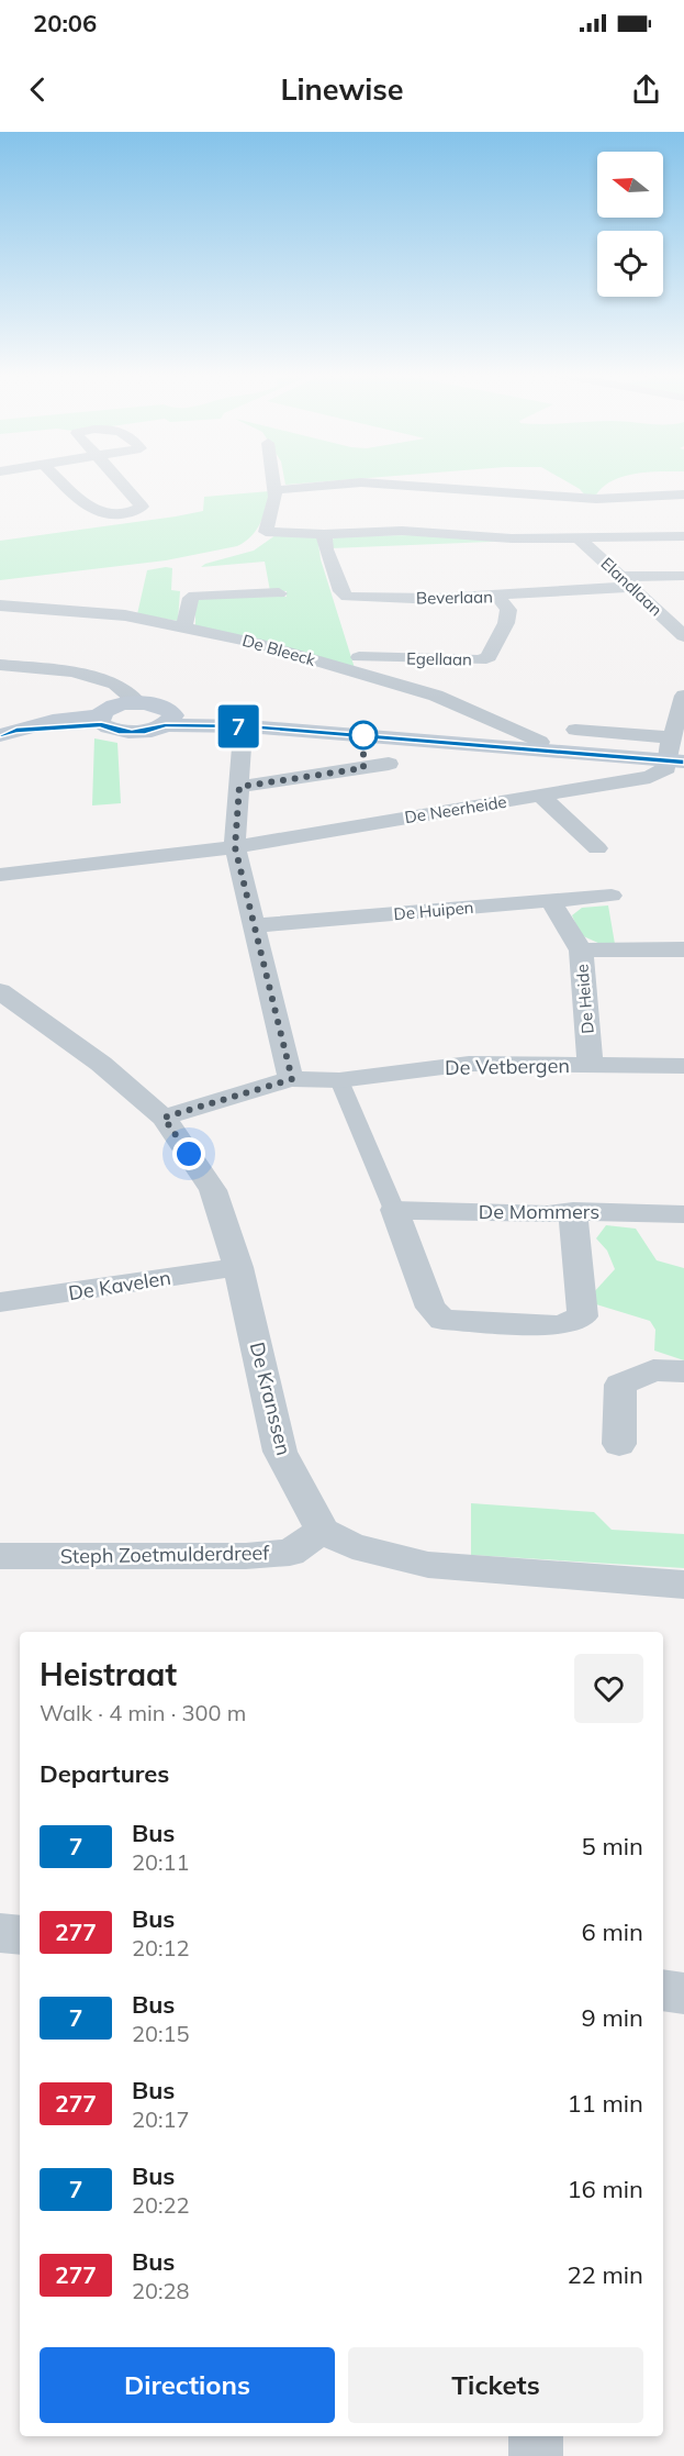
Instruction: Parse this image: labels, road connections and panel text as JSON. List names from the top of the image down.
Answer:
{
  "streets": {
    "street": [
      "Elandlaan",
      "Beverlaan",
      "De Bleeck",
      "Egellaan",
      "De Neerheide",
      "De Huipen",
      "De Heide",
      "De Vetbergen",
      "De Mommers",
      "De Kavelen",
      "De Kranssen",
      "Steph Zoetmulderdreef"
    ]
  },
  "crossings": [
    ["Elandlaan", "Beverlaan"],
    ["Beverlaan", "Egellaan"],
    ["De Huipen", "De Heide"],
    ["De Heide", "De Vetbergen"],
    ["De Vetbergen", "De Kranssen"],
    ["De Kavelen", "De Kranssen"],
    ["De Kranssen", "Steph Zoetmulderdreef"]
  ],
  "lines": ["bus line 7"],
  "north": "left",
  "page": {
    "status": "20:06",
    "header": "Linewise",
    "on_map": "7",
    "heading": [
      ["Heistraat", "Walk · 4 min · 300 m"],
      "Departures"
    ],
    "list": [
      {
        "mark": "7",
        "name": "Bus",
        "note": "20:11",
        "value": "5 min"
      },
      {
        "mark": "277",
        "name": "Bus",
        "note": "20:12",
        "value": "6 min"
      },
      {
        "mark": "7",
        "name": "Bus",
        "note": "20:15",
        "value": "9 min"
      },
      {
        "mark": "277",
        "name": "Bus",
        "note": "20:17",
        "value": "11 min"
      },
      {
        "mark": "7",
        "name": "Bus",
        "note": "20:22",
        "value": "16 min"
      },
      {
        "mark": "277",
        "name": "Bus",
        "note": "20:28",
        "value": "22 min"
      }
    ],
    "buttons": ["Directions", "Tickets"]
  }
}
